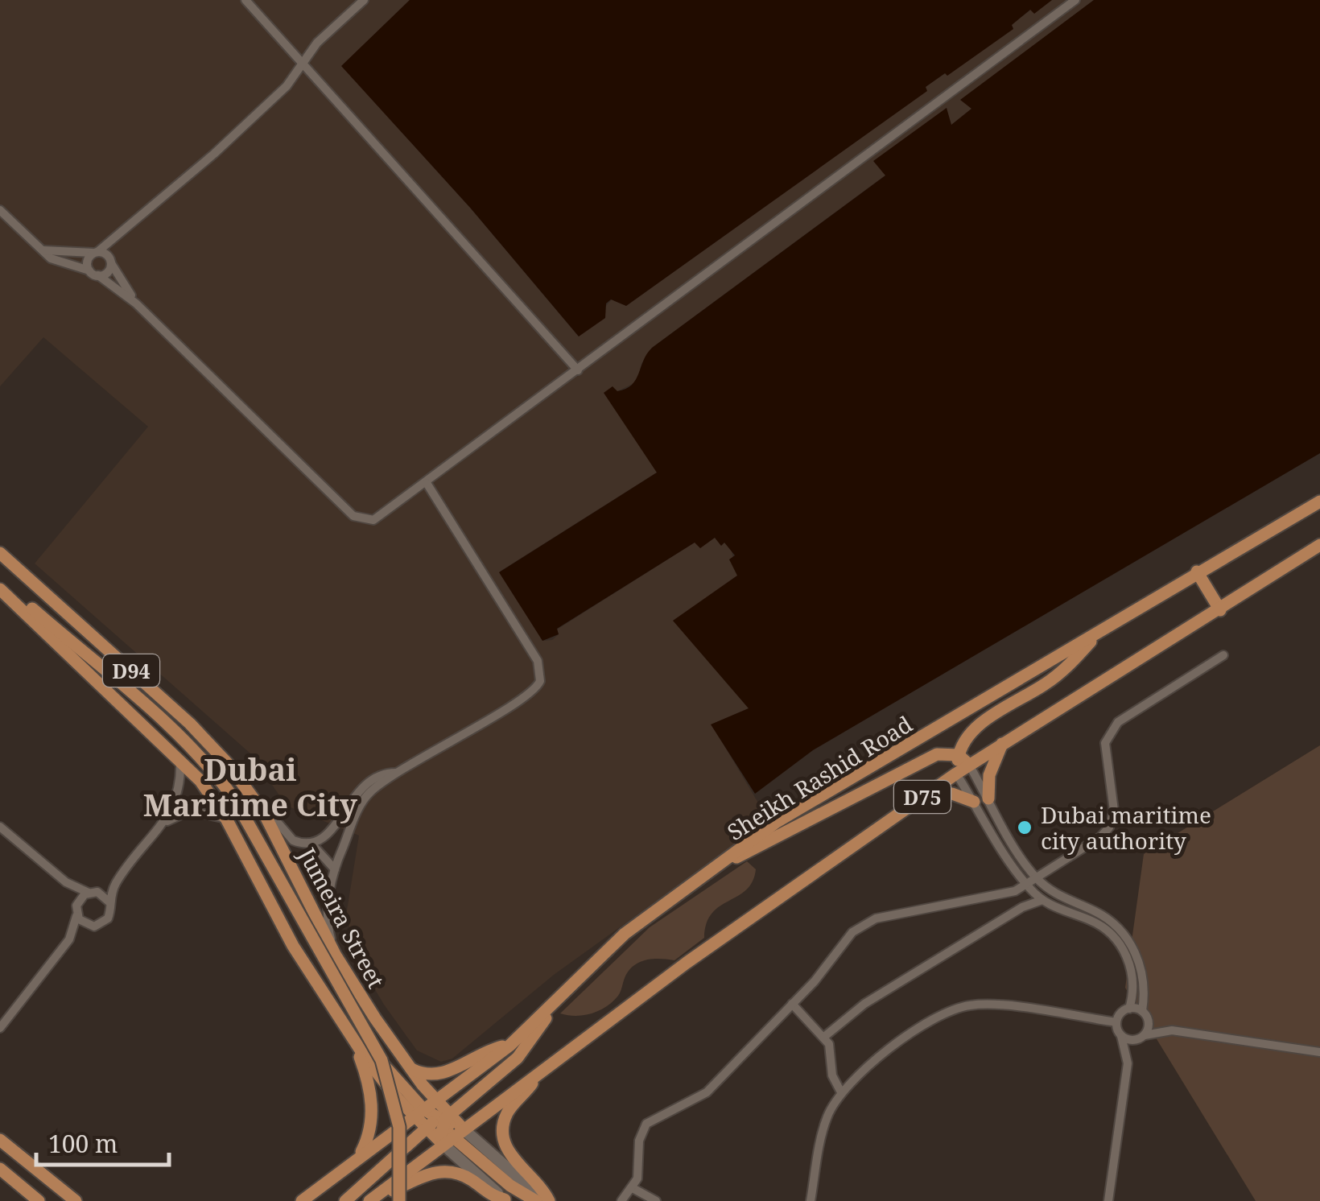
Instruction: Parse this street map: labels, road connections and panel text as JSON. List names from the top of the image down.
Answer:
{
  "streets": {
    "main road": [
      "D94",
      "Sheikh Rashid Road",
      "D75",
      "Jumeira Street"
    ]
  },
  "crossings": [
    ["Sheikh Rashid Road", "Jumeira Street"],
    ["D75", "Jumeira Street"]
  ],
  "districts": ["Dubai Maritime City"],
  "places": ["Dubai maritime city authority"],
  "scale_bar": "100 m"
}
